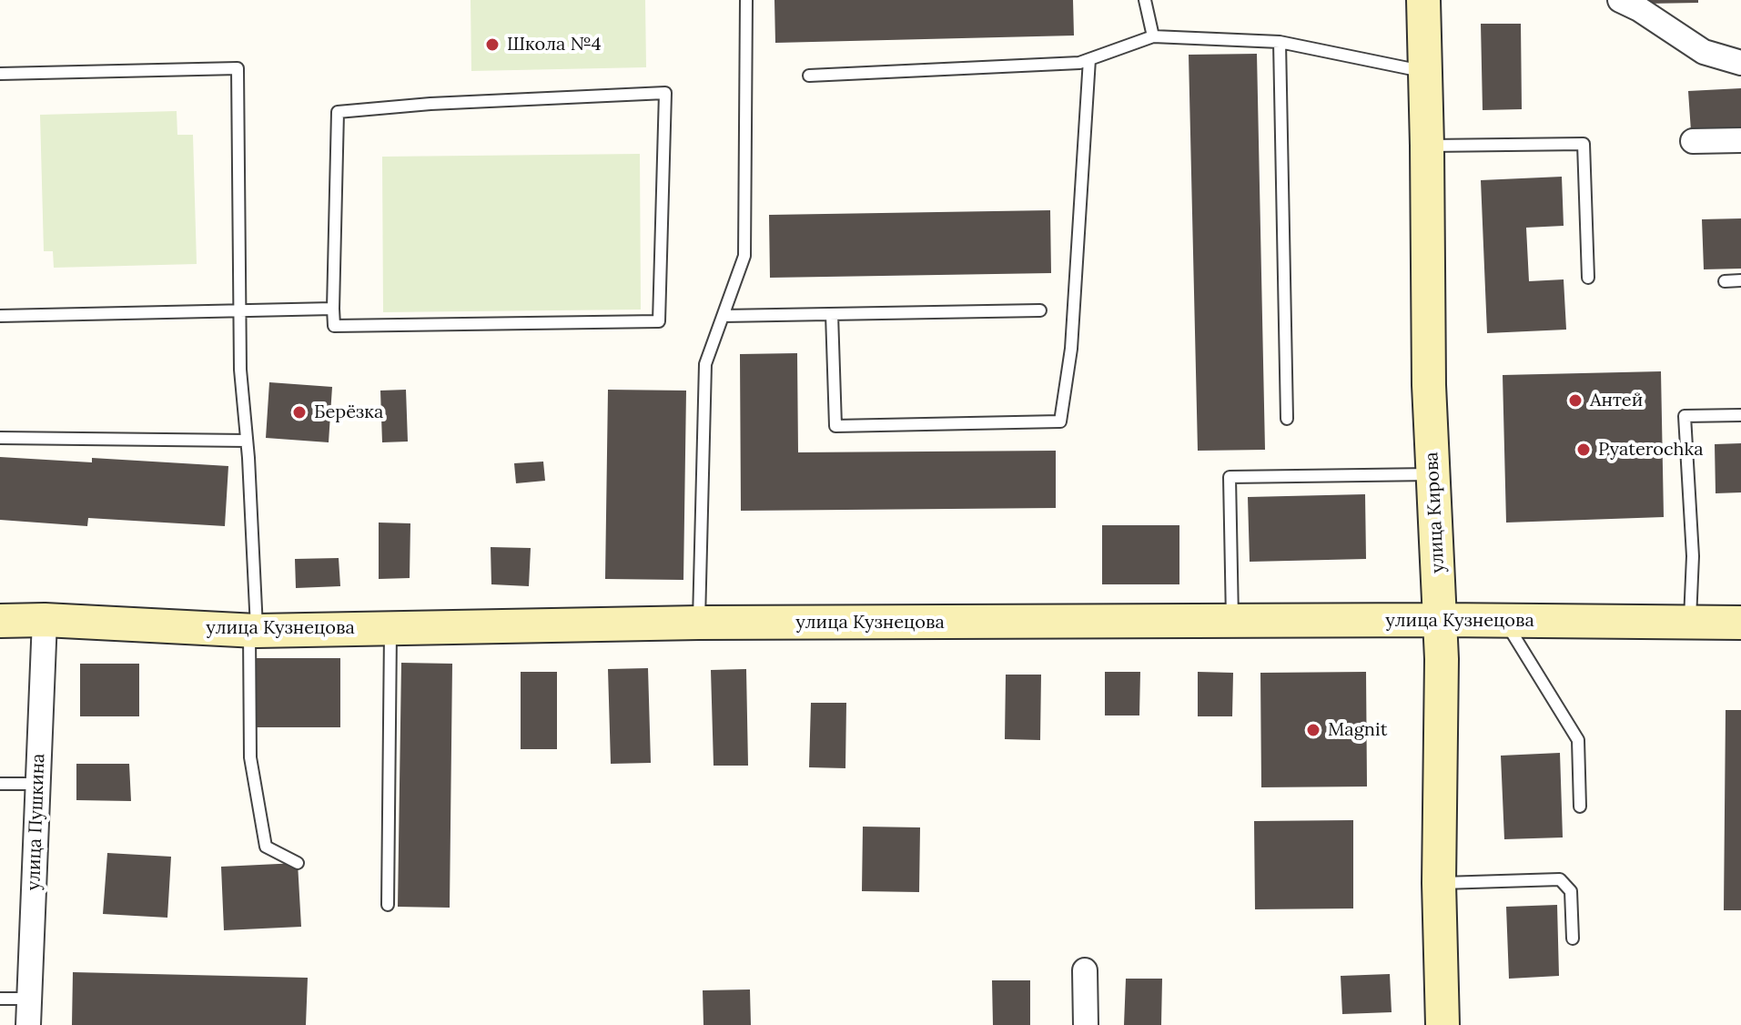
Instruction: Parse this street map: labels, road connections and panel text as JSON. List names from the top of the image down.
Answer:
{
  "streets": {
    "main road": ["улица Кирова", "улица Кузнецова"],
    "street": ["улица Пушкина"]
  },
  "crossings": [
    ["улица Кирова", "улица Кузнецова"],
    ["улица Кузнецова", "улица Пушкина"]
  ],
  "places": [
    "Школа №4",
    "Антей",
    "Берёзка",
    "Pyaterochka",
    "Magnit"
  ]
}
